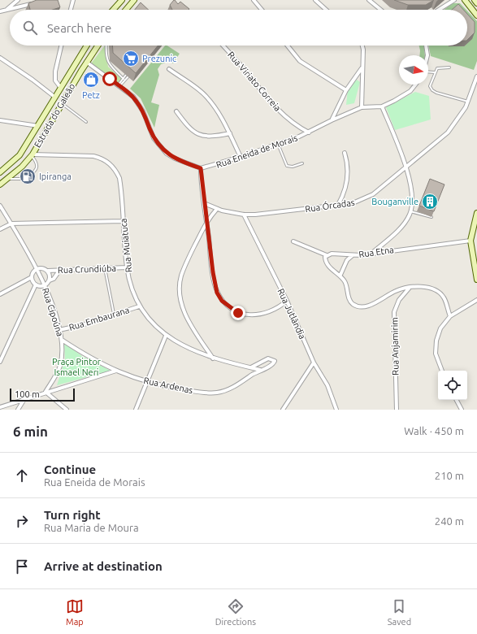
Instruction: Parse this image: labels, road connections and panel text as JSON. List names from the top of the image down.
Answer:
{
  "streets": {
    "main road": ["Estrada do Galeão"],
    "street": [
      "Rua Viriato Correia",
      "Rua Eneida de Morais",
      "Rua Órcadas",
      "Rua Muiatuca",
      "Rua Etna",
      "Rua Crundiúba",
      "Rua Cipoúna",
      "Rua Jutlândia",
      "Rua Embaurana",
      "Rua Anjamirim",
      "Rua Ardenas"
    ]
  },
  "crossings": [
    ["Rua Viriato Correia", "Rua Eneida de Morais"],
    ["Estrada do Galeão", "Rua Muiatuca"],
    ["Rua Órcadas", "Rua Jutlândia"],
    ["Rua Muiatuca", "Rua Crundiúba"],
    ["Rua Muiatuca", "Rua Embaurana"],
    ["Rua Muiatuca", "Rua Ardenas"],
    ["Rua Crundiúba", "Rua Cipoúna"],
    ["Rua Cipoúna", "Rua Embaurana"],
    ["Rua Cipoúna", "Rua Ardenas"]
  ],
  "parks": ["Praça Pintor Ismael Neri"],
  "places": {
    "supermarket": ["Prezunic"],
    "shop": ["Petz"],
    "fuel station": ["Ipiranga"],
    "building": ["Bouganville"]
  },
  "scale_bar": "100 m",
  "north": "right",
  "page": {
    "search": "Search here",
    "scale": "100 m",
    "heading": ["6 min", "Walk · 450 m"],
    "list": [
      ["Continue", "Rua Eneida de Morais", "210 m"],
      ["Turn right", "Rua Maria de Moura", "240 m"],
      "Arrive at destination"
    ],
    "nav": ["Map", "Directions", "Saved"]
  }
}
